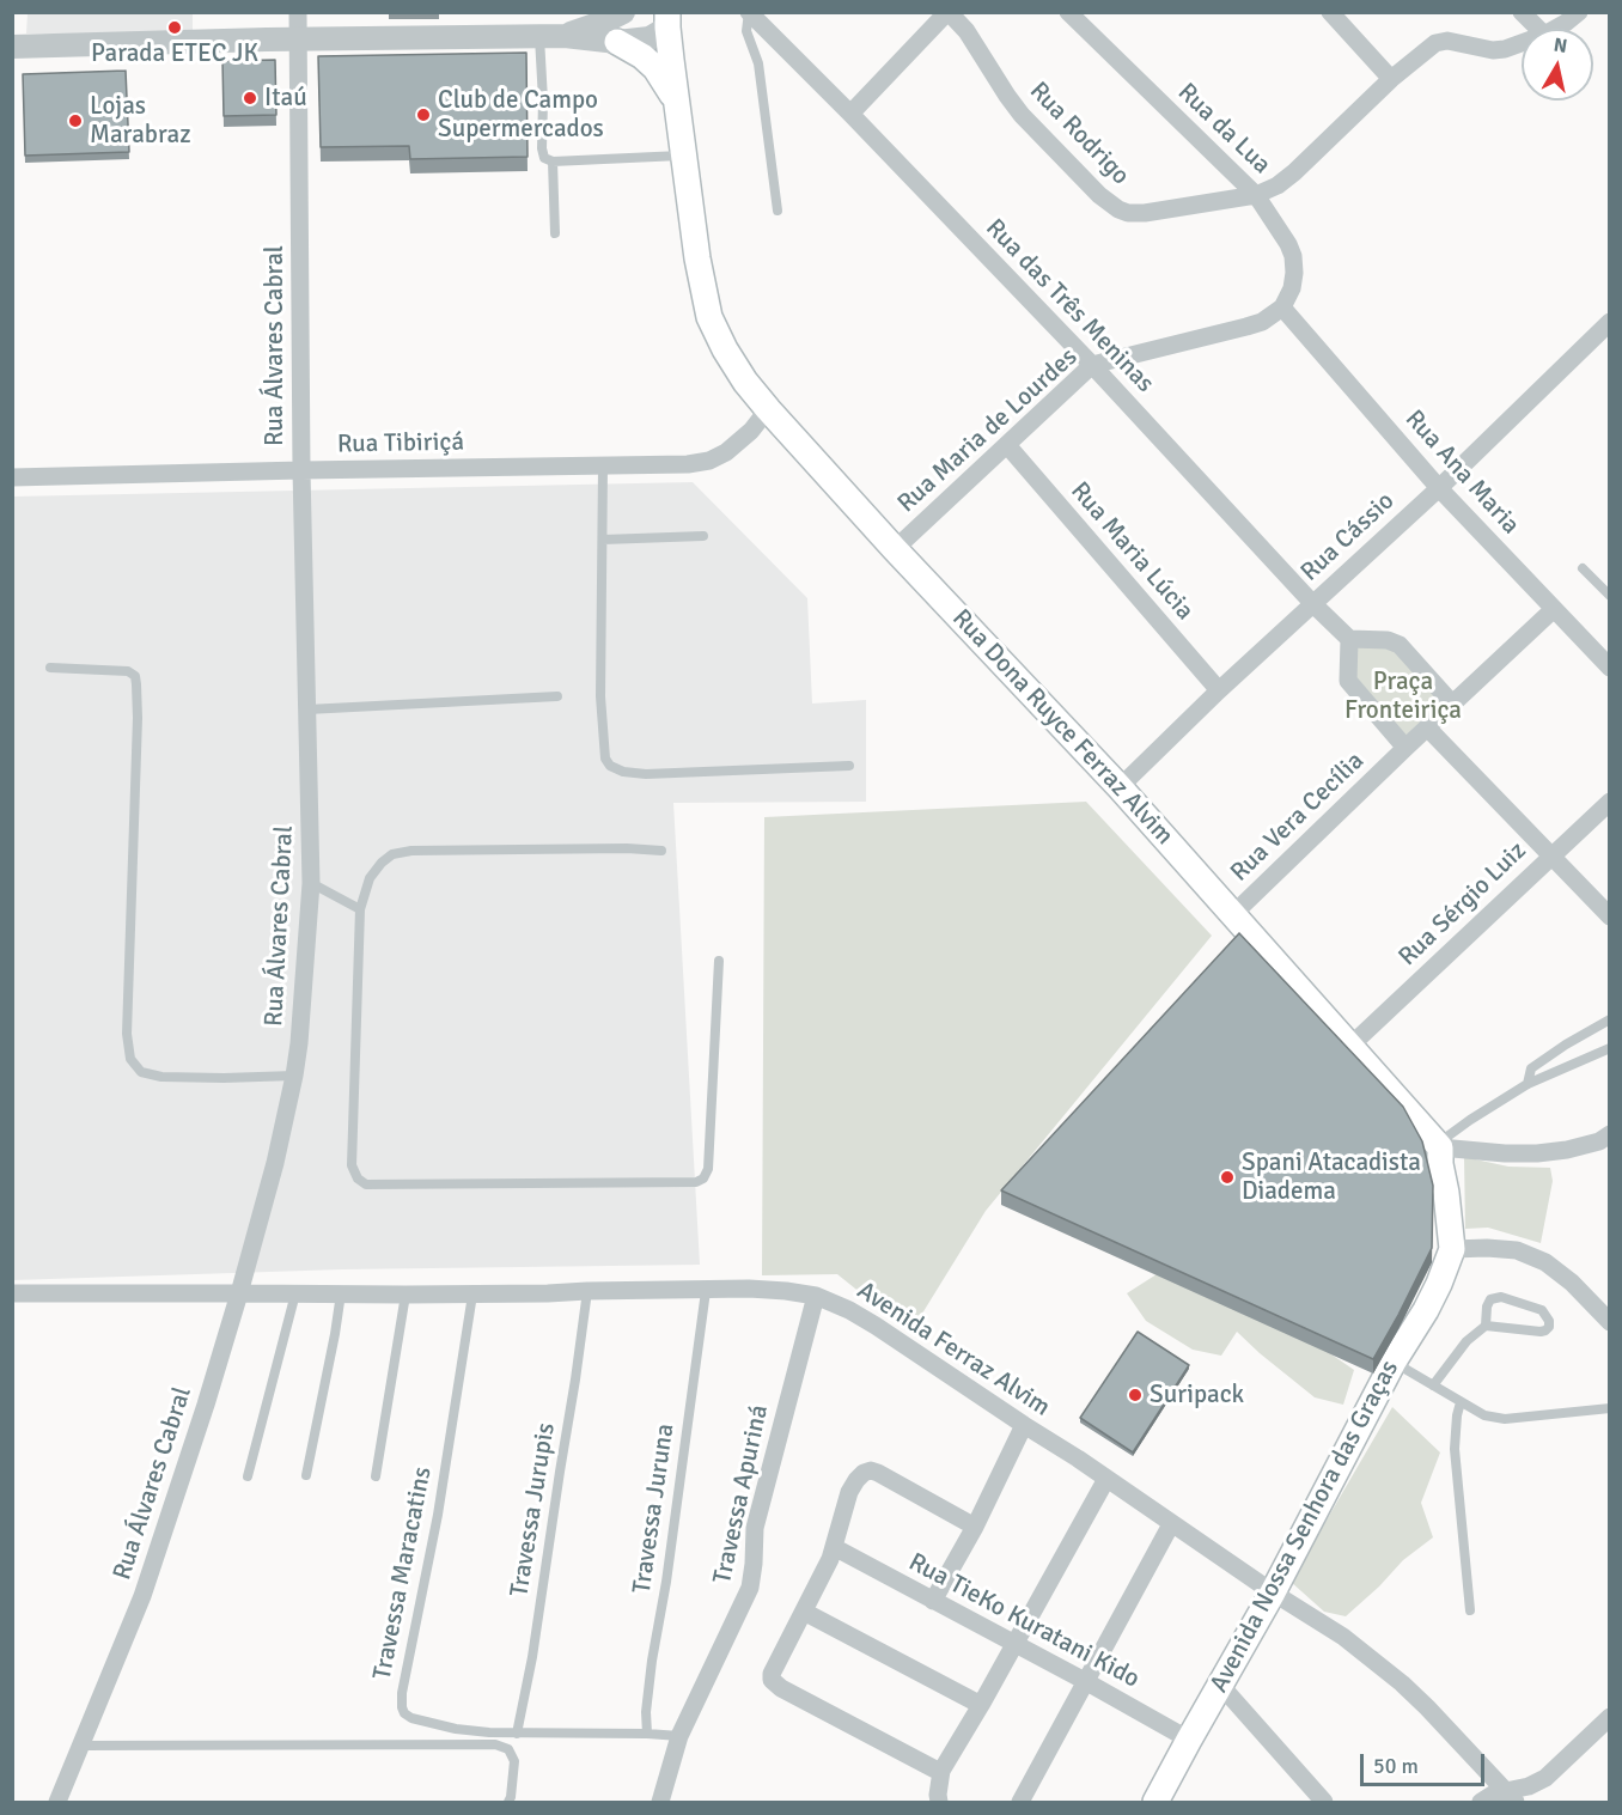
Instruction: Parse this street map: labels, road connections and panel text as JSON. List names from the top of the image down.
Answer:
{
  "streets": {
    "main road": ["Rua Dona Ruyce Ferraz Alvim", "Avenida Nossa Senhora das Graças"],
    "street": [
      "Rua da Lua",
      "Rua Rodrigo",
      "Rua das Três Meninas",
      "Rua Álvares Cabral",
      "Rua Maria de Lourdes",
      "Rua Tibiriçá",
      "Rua Ana Maria",
      "Rua Cássio",
      "Rua Maria Lúcia",
      "Rua Vera Cecília",
      "Rua Sérgio Luiz",
      "Avenida Ferraz Alvim",
      "Travessa Apuriná",
      "Rua TieKo Kuratani Kido"
    ],
    "lane": ["Travessa Juruna", "Travessa Jurupis", "Travessa Maracatins"]
  },
  "crossings": [
    ["Rua da Lua", "Rua Rodrigo"],
    ["Rua da Lua", "Rua Maria de Lourdes"],
    ["Rua da Lua", "Rua Ana Maria"],
    ["Rua das Três Meninas", "Rua Maria de Lourdes"],
    ["Rua das Três Meninas", "Rua Cássio"],
    ["Rua Álvares Cabral", "Rua Tibiriçá"],
    ["Rua Álvares Cabral", "Avenida Ferraz Alvim"],
    ["Rua Maria de Lourdes", "Rua Ana Maria"],
    ["Rua Maria de Lourdes", "Rua Maria Lúcia"],
    ["Rua Maria de Lourdes", "Rua Dona Ruyce Ferraz Alvim"],
    ["Rua Tibiriçá", "Rua Dona Ruyce Ferraz Alvim"],
    ["Rua Ana Maria", "Rua Cássio"],
    ["Rua Ana Maria", "Rua Vera Cecília"],
    ["Rua Cássio", "Rua Maria Lúcia"],
    ["Rua Cássio", "Rua Dona Ruyce Ferraz Alvim"],
    ["Rua Dona Ruyce Ferraz Alvim", "Rua Vera Cecília"],
    ["Rua Dona Ruyce Ferraz Alvim", "Rua Sérgio Luiz"],
    ["Avenida Ferraz Alvim", "Travessa Apuriná"],
    ["Avenida Ferraz Alvim", "Travessa Juruna"],
    ["Avenida Ferraz Alvim", "Travessa Jurupis"],
    ["Avenida Ferraz Alvim", "Avenida Nossa Senhora das Graças"],
    ["Avenida Ferraz Alvim", "Travessa Maracatins"],
    ["Travessa Apuriná", "Travessa Maracatins"],
    ["Travessa Juruna", "Travessa Maracatins"],
    ["Travessa Jurupis", "Travessa Maracatins"],
    ["Avenida Nossa Senhora das Graças", "Rua TieKo Kuratani Kido"]
  ],
  "parks": ["Praça Fronteiriça"],
  "places": [
    "Parada ETEC JK",
    "Itaú",
    "Club de Campo Supermercados",
    "Lojas Marabraz",
    "Spani Atacadista Diadema",
    "Suripack"
  ],
  "scale_bar": "50 m",
  "north": "top"
}
